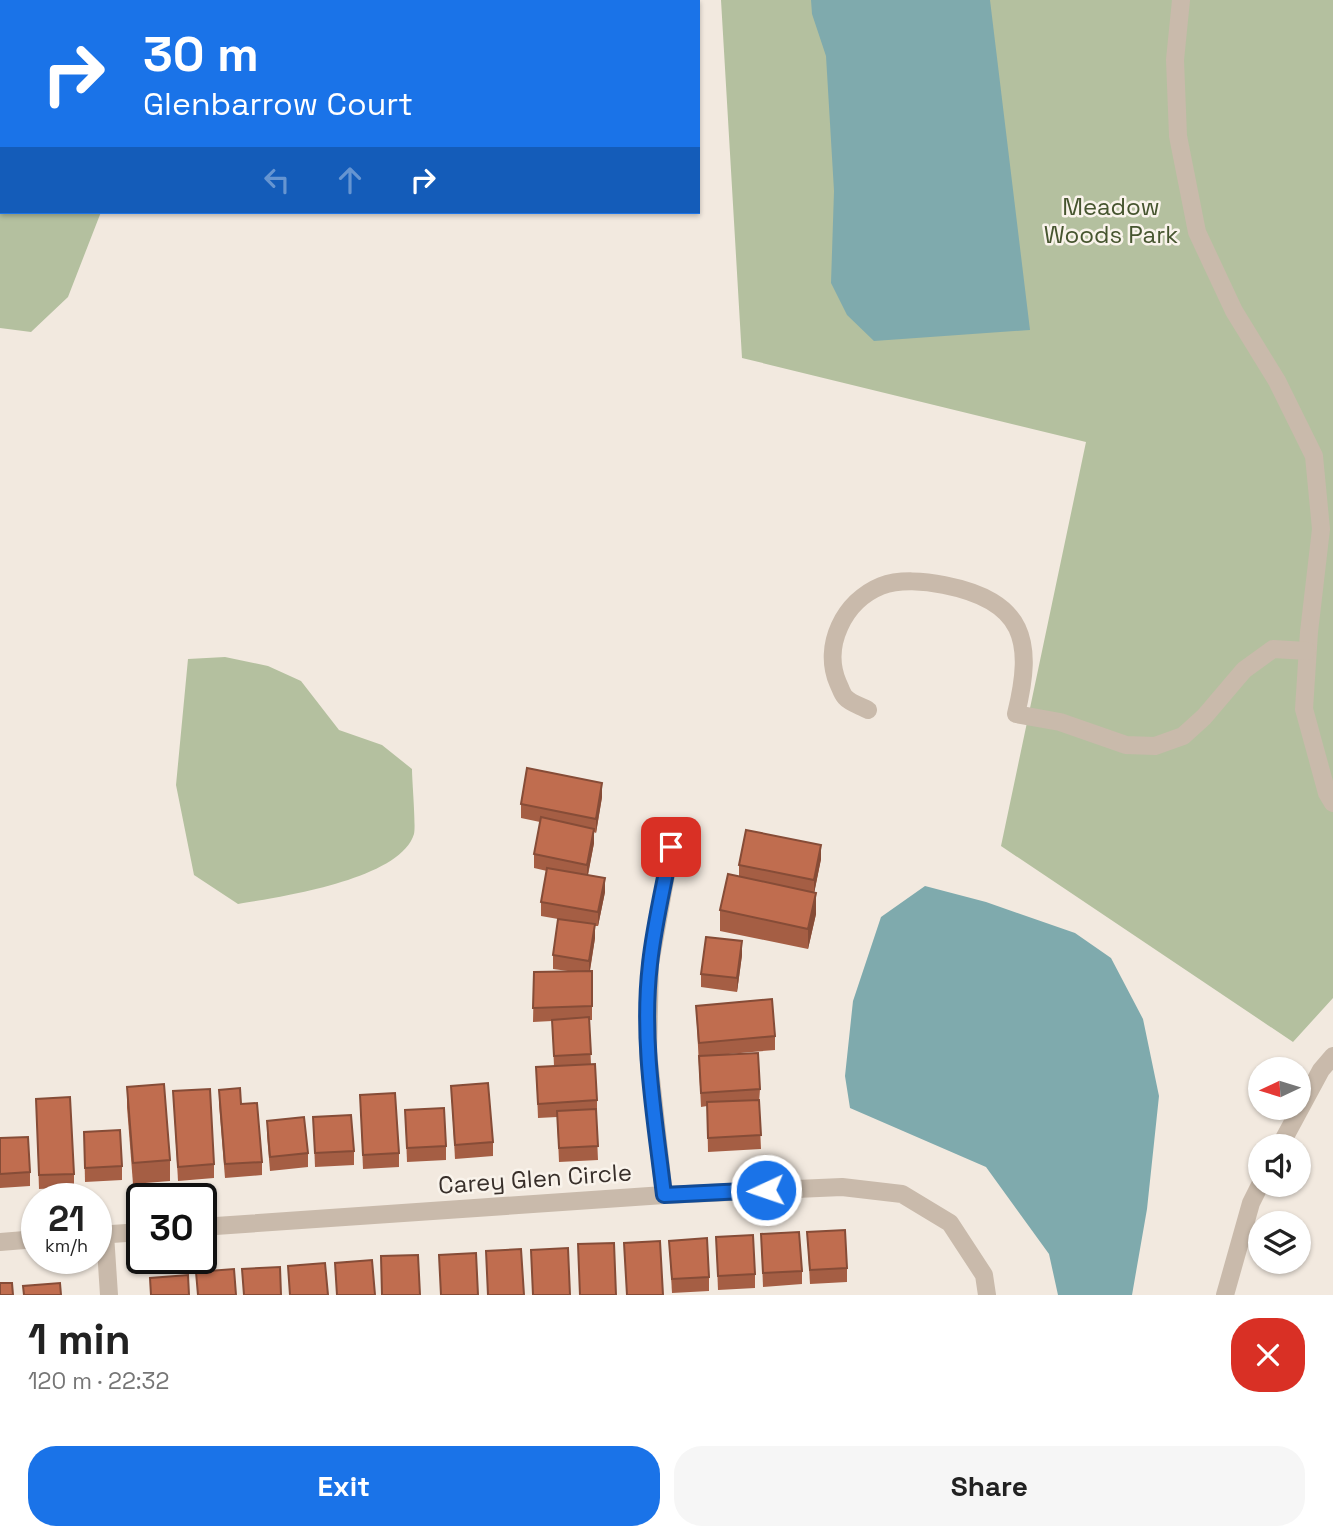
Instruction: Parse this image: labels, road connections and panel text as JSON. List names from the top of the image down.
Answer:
{
  "streets": {
    "street": ["Carey Glen Circle"]
  },
  "parks": ["Meadow Woods Park"],
  "north": "left",
  "page": {
    "turn": ["30 m", "Glenbarrow Court"],
    "speed": "21 km/h",
    "limit": "30",
    "heading": ["1 min", "120 m · 22:32"],
    "buttons": ["Exit", "Share"]
  }
}
